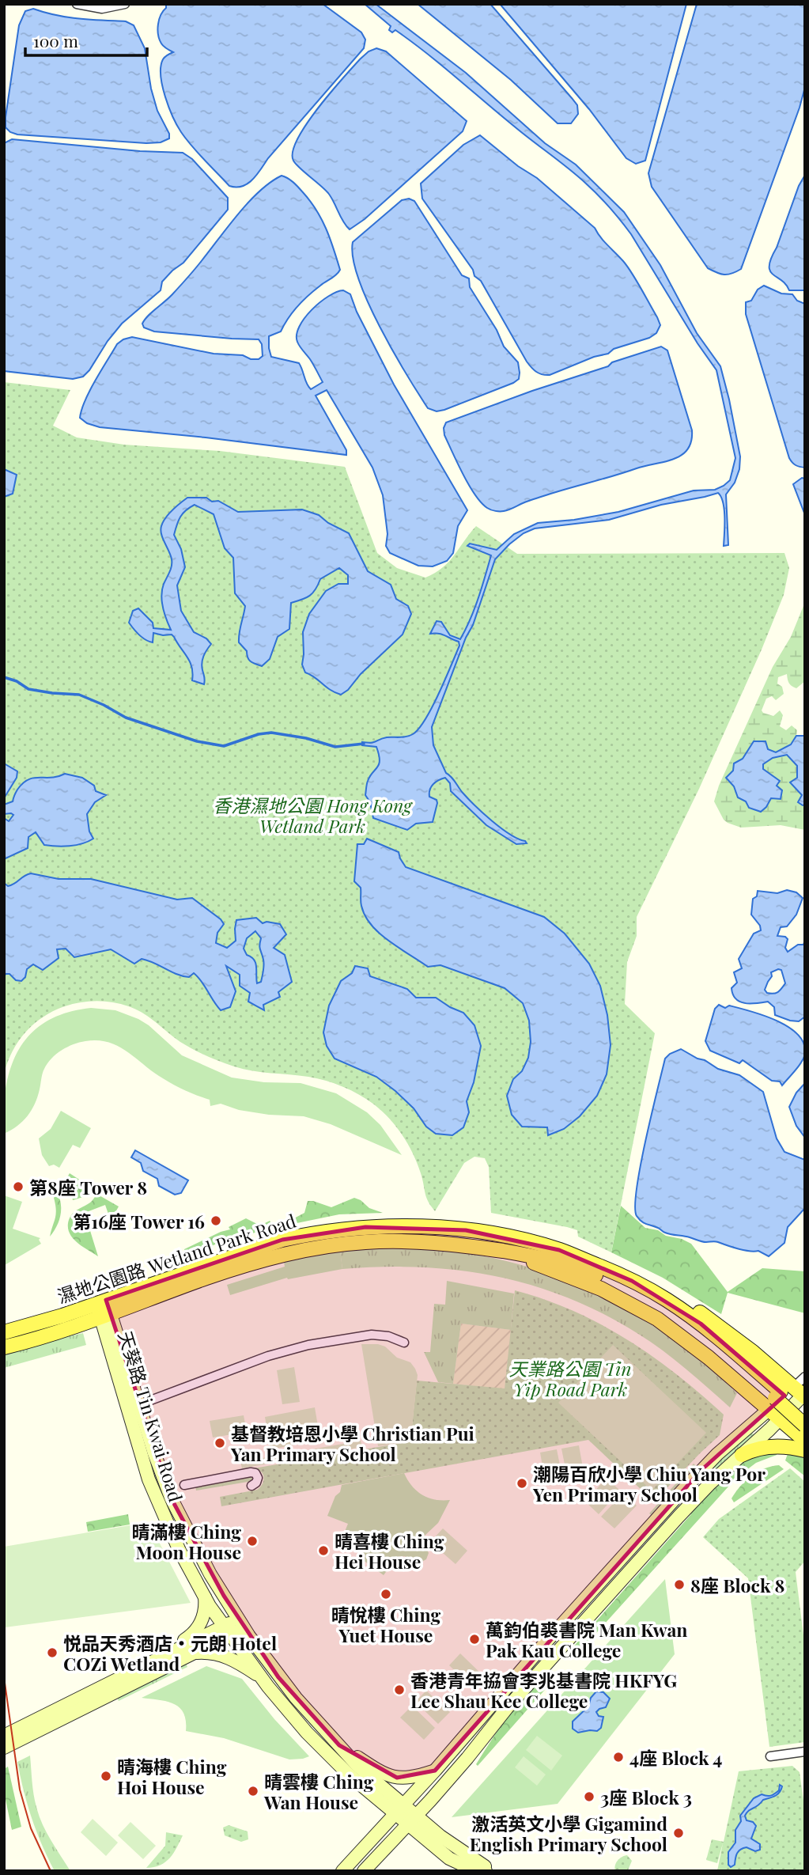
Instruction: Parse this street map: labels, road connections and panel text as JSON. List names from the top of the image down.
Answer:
{
  "streets": {
    "main road": ["濕地公園路 Wetland Park Road"],
    "street": ["天葵路 Tin Kwai Road"]
  },
  "crossings": [
    ["濕地公園路 Wetland Park Road", "天葵路 Tin Kwai Road"]
  ],
  "parks": ["香港濕地公園 Hong Kong Wetland Park", "天業路公園 Tin Yip Road Park"],
  "places": [
    "第8座 Tower 8",
    "第16座 Tower 16",
    "基督教培恩小學 Christian Pui Yan Primary School",
    "潮陽百欣小學 Chiu Yang Por Yen Primary School",
    "晴滿樓 Ching Moon House",
    "晴喜樓 Ching Hei House",
    "8座 Block 8",
    "晴悅樓 Ching Yuet House",
    "萬鈞伯裘書院 Man Kwan Pak Kau College",
    "悦品天秀酒店‧元朗 Hotel COZi Wetland",
    "香港青年拹會李兆基書院 HKFYG Lee Shau Kee College",
    "4座 Block 4",
    "晴海樓 Ching Hoi House",
    "晴雲樓 Ching Wan House",
    "3座 Block 3",
    "激活英文小學 Gigamind English Primary School"
  ],
  "scale_bar": "100 m"
}
